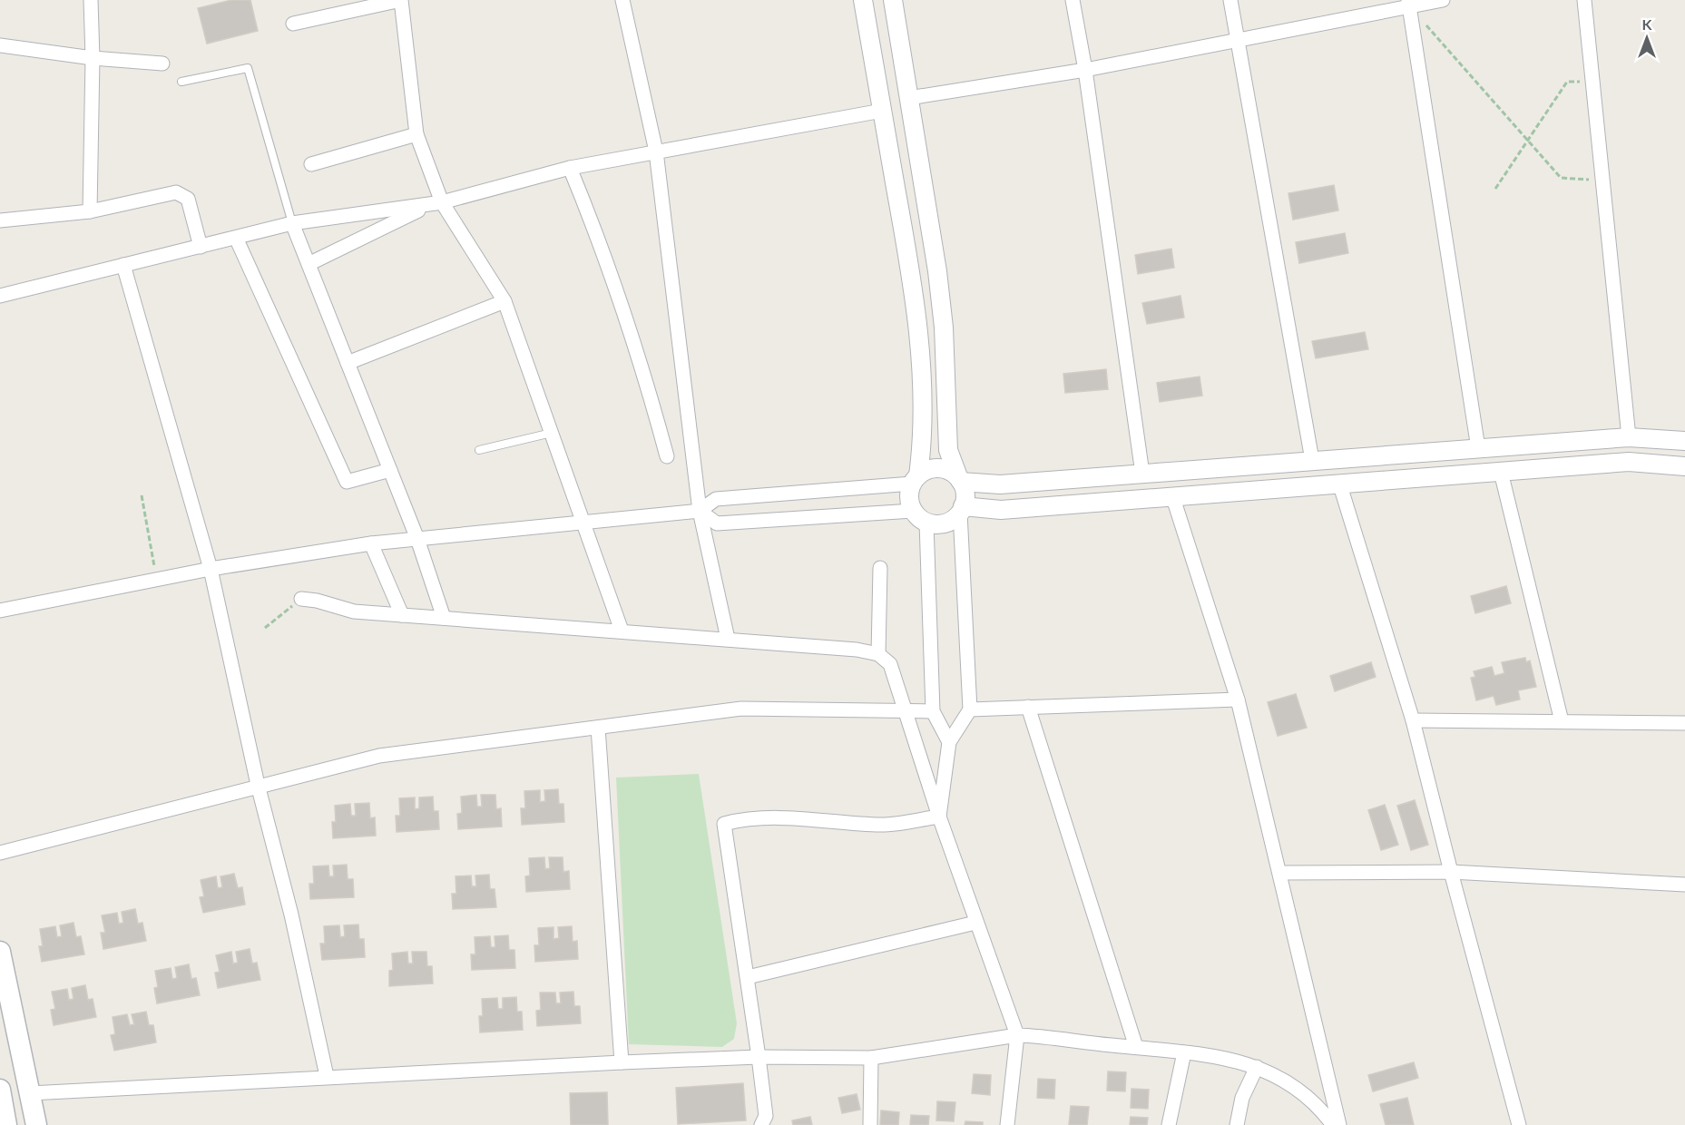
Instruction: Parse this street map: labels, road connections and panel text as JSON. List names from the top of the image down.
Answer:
{
  "north": "top"
}
